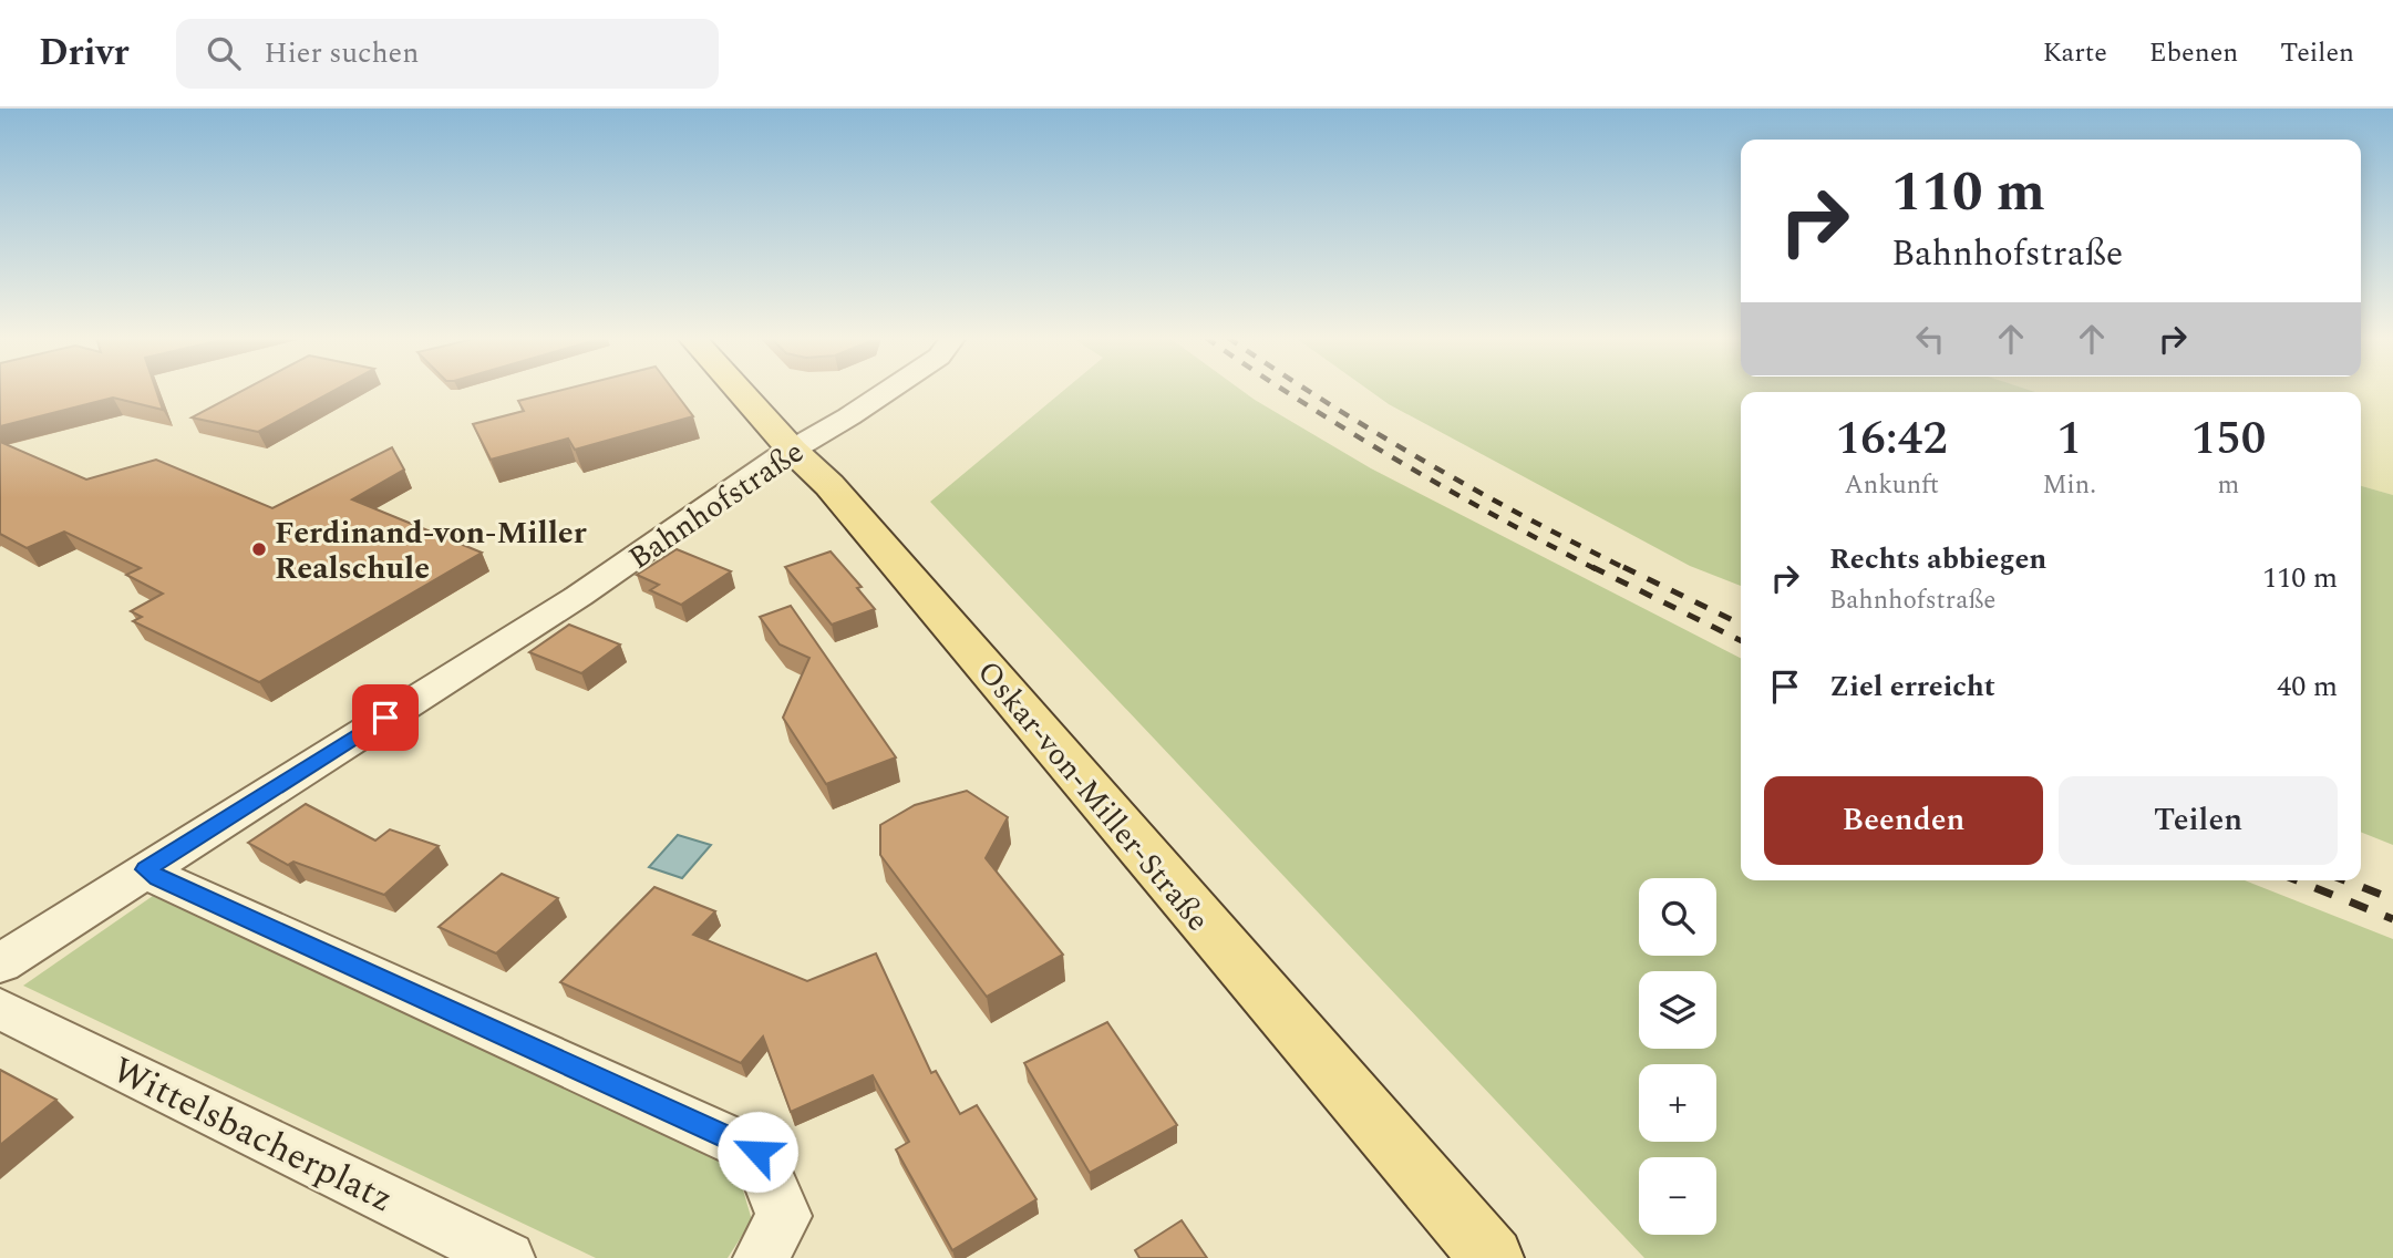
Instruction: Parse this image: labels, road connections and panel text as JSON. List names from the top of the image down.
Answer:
{
  "streets": {
    "main road": ["Oskar-von-Miller-Straße"],
    "street": ["Bahnhofstraße", "Wittelsbacherplatz"]
  },
  "crossings": [
    ["Bahnhofstraße", "Oskar-von-Miller-Straße"]
  ],
  "places": ["Ferdinand-von-Miller Realschule"],
  "page": {
    "header": "Drivr",
    "search": "Hier suchen",
    "nav": ["Karte", "Ebenen", "Teilen"],
    "turn": ["110 m", "Bahnhofstraße"],
    "eta": [
      "16:42",
      "Ankunft",
      "1",
      "Min.",
      "150",
      "m"
    ],
    "list": [
      {
        "name": "Rechts abbiegen",
        "note": "Bahnhofstraße",
        "value": "110 m"
      },
      {
        "name": "Ziel erreicht",
        "value": "40 m"
      }
    ],
    "buttons": ["Beenden", "Teilen"],
    "map_buttons": ["+", "−"]
  }
}
